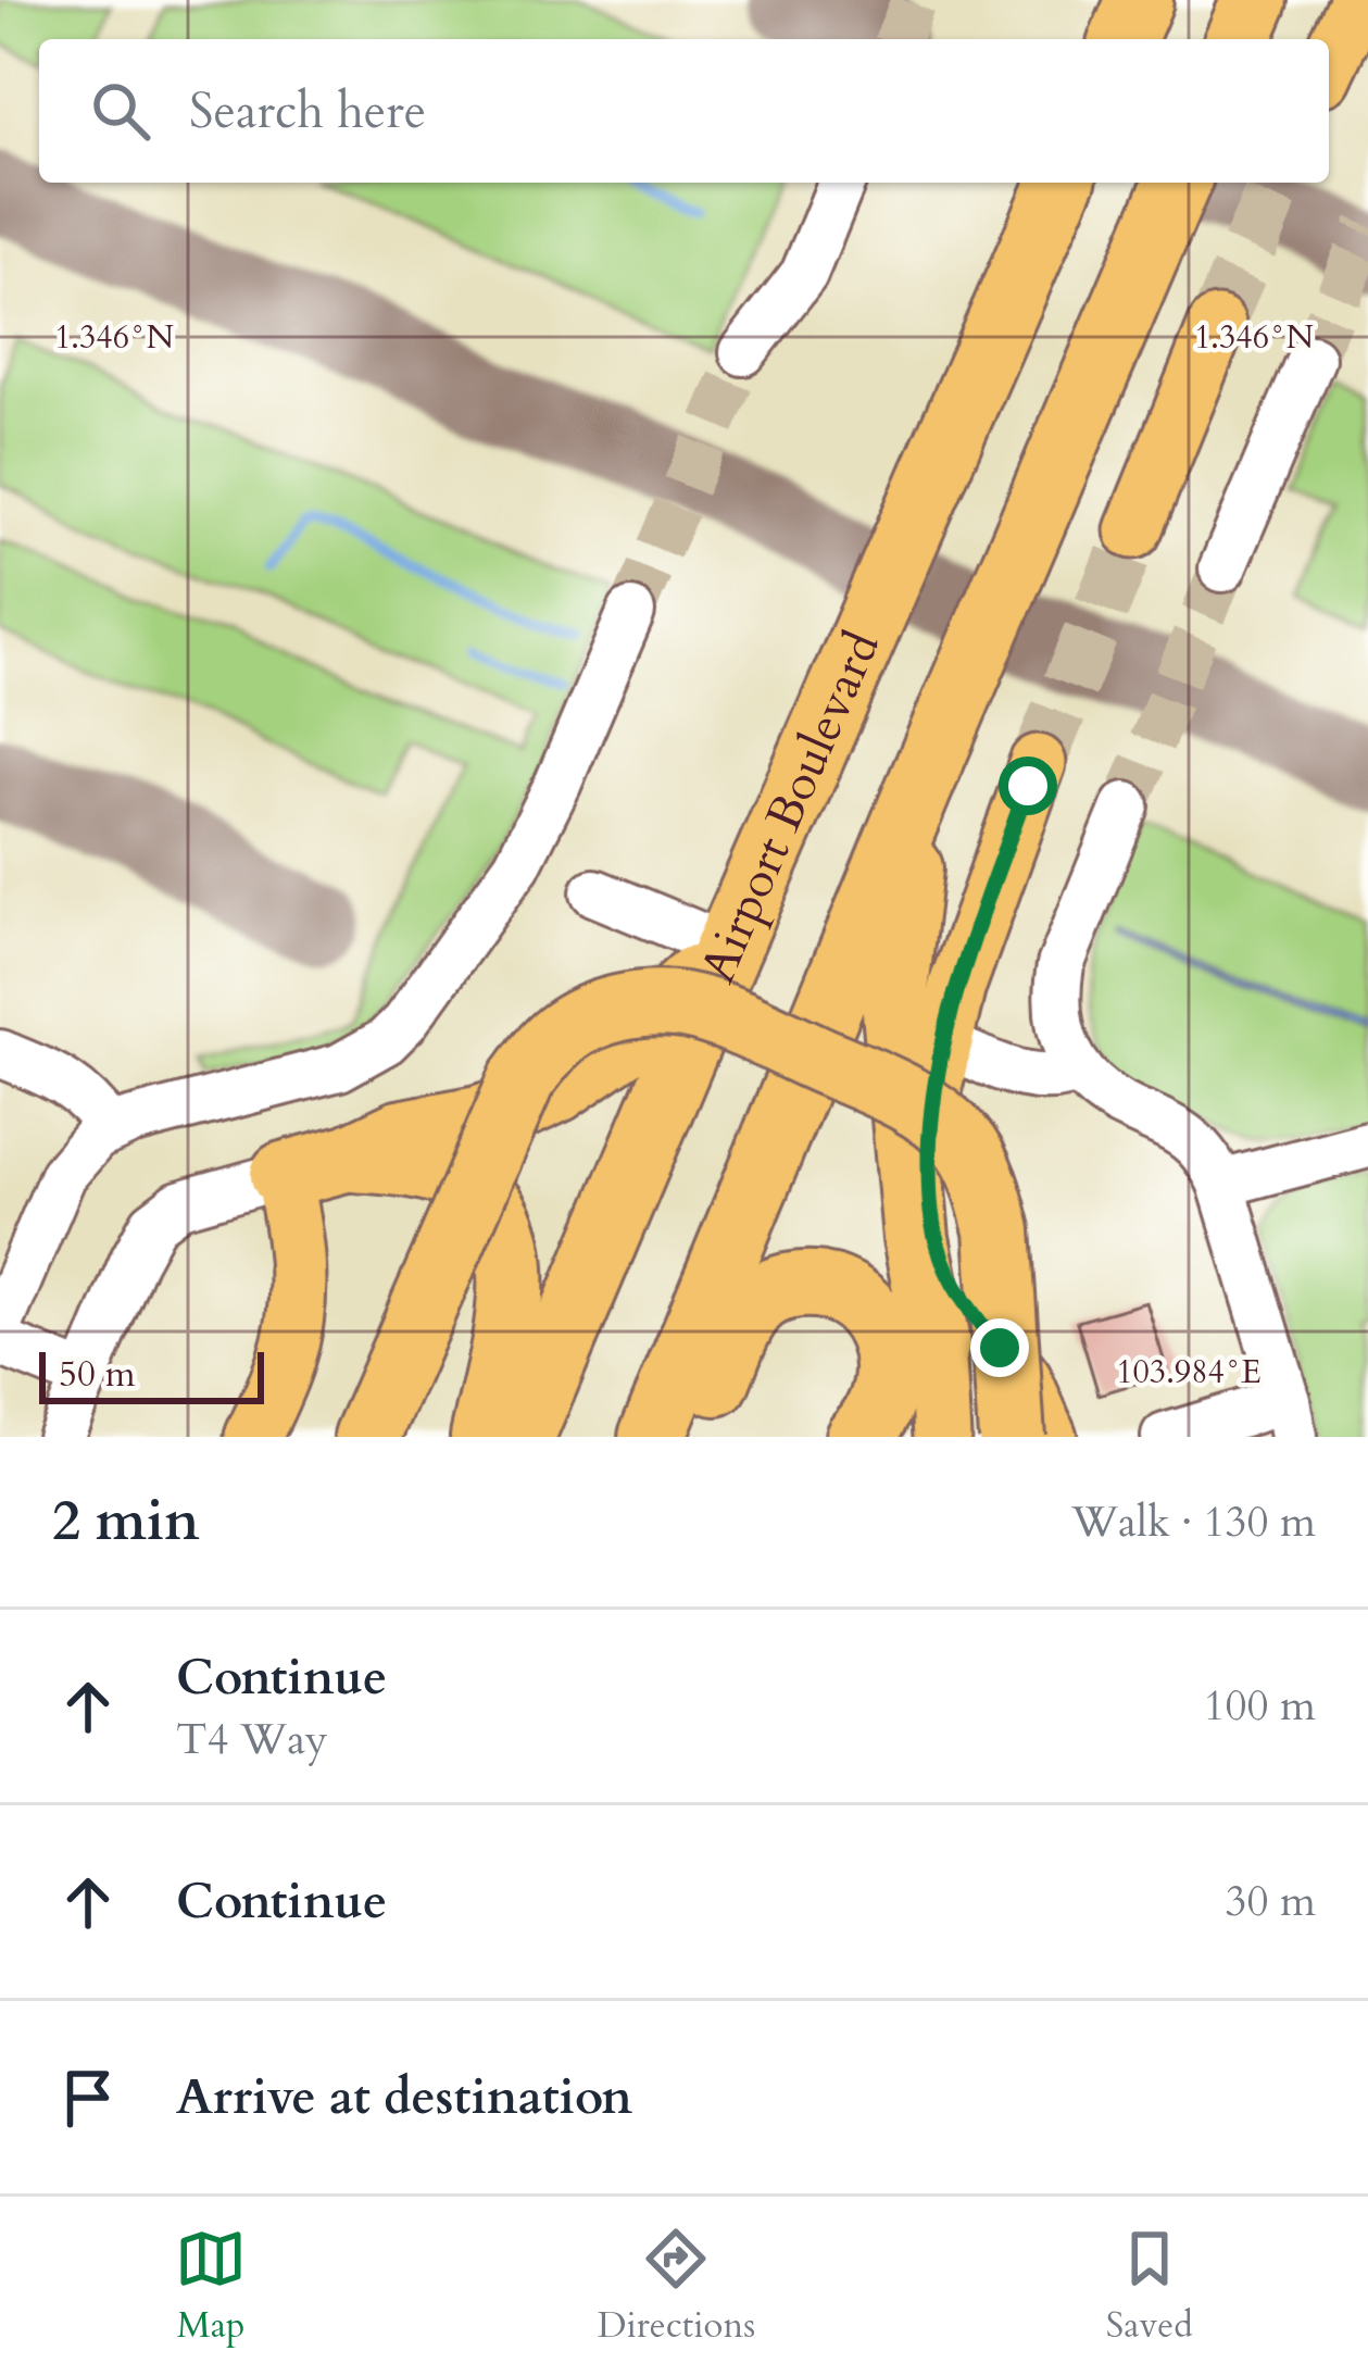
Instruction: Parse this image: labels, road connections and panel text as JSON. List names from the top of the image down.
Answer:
{
  "streets": {
    "highway": ["Airport Boulevard"]
  },
  "scale_bar": "50 m",
  "page": {
    "search": "Search here",
    "scale": "50 m",
    "heading": ["2 min", "Walk · 130 m"],
    "list": [
      ["Continue", "T4 Way", "100 m"],
      ["Continue", "30 m"],
      "Arrive at destination"
    ],
    "nav": ["Map", "Directions", "Saved"]
  },
  "coordinates": ["1.346°N", "103.984°E"]
}
